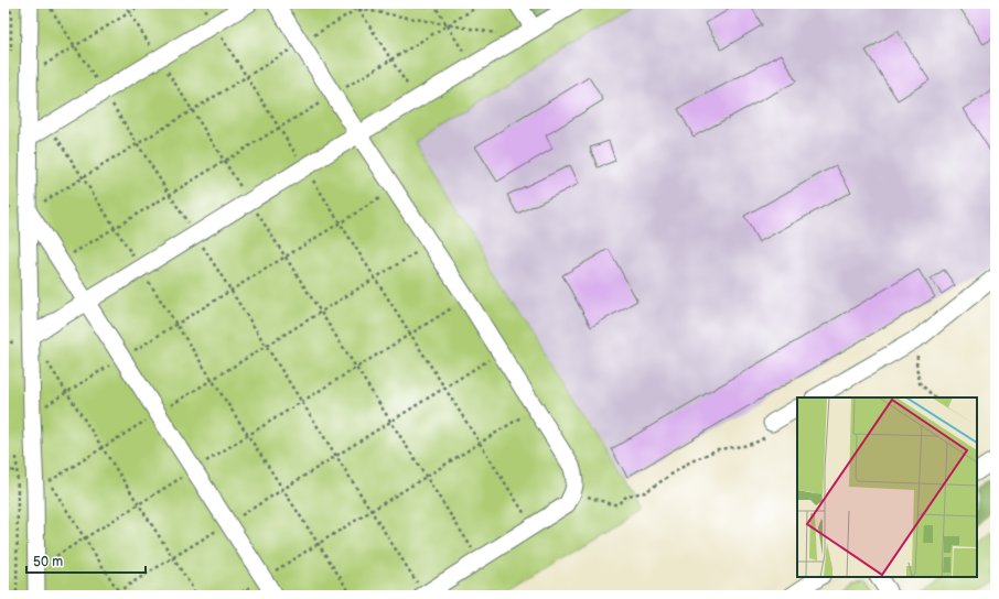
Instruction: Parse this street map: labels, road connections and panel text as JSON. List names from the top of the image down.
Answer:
{
  "scale_bar": "50 m"
}
